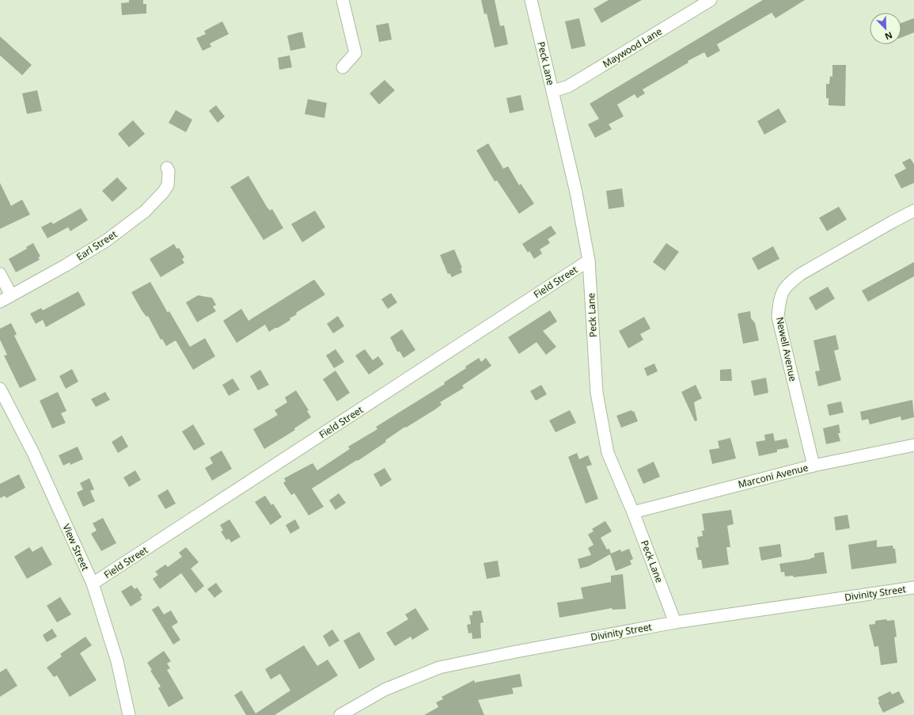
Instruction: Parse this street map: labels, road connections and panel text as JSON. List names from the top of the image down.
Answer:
{
  "streets": {
    "street": [
      "Maywood Lane",
      "Peck Lane",
      "Earl Street",
      "Field Street",
      "Newell Avenue",
      "Marconi Avenue",
      "View Street",
      "Divinity Street"
    ]
  },
  "crossings": [
    ["Maywood Lane", "Peck Lane"],
    ["Peck Lane", "Field Street"],
    ["Peck Lane", "Marconi Avenue"],
    ["Peck Lane", "Divinity Street"],
    ["Field Street", "View Street"],
    ["Newell Avenue", "Marconi Avenue"]
  ],
  "north": "bottom right"
}
